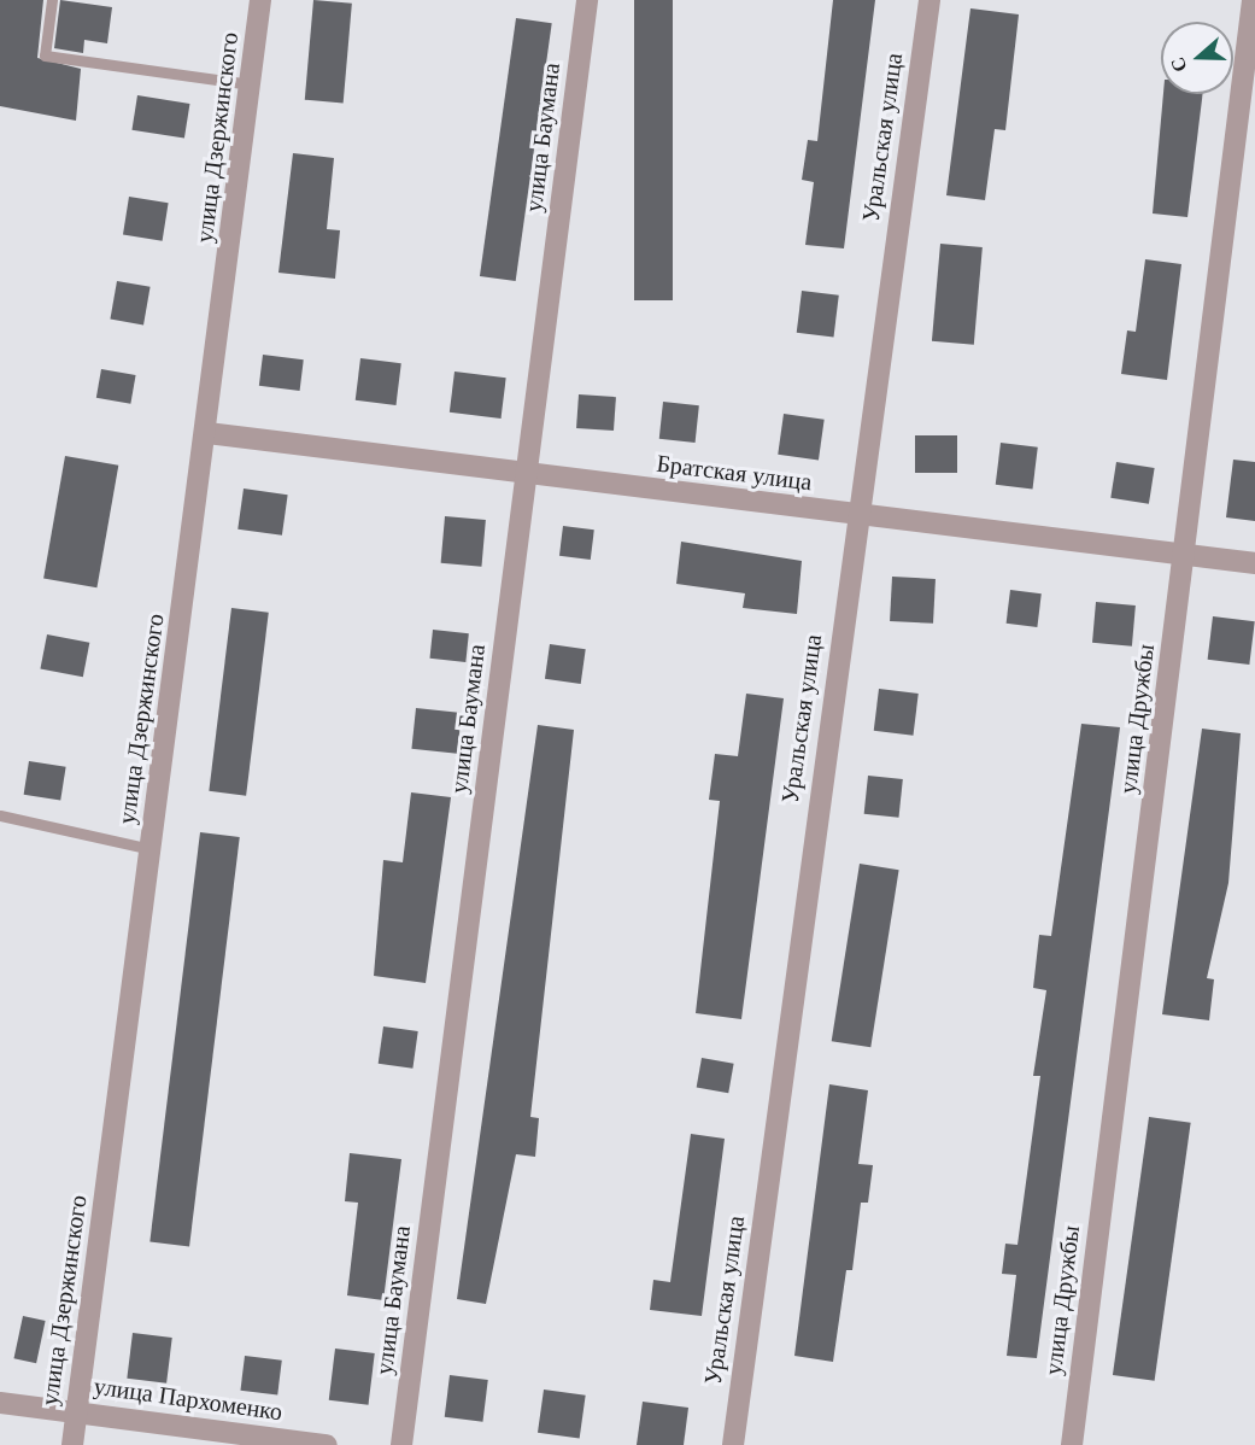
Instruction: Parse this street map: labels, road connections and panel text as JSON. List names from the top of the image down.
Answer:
{
  "streets": {
    "street": [
      "улица Дзержинского",
      "улица Баумана",
      "Уральская улица",
      "Братская улица",
      "улица Дружбы",
      "улица Пархоменко"
    ]
  },
  "crossings": [
    ["улица Дзержинского", "Братская улица"],
    ["улица Дзержинского", "улица Пархоменко"],
    ["улица Баумана", "Братская улица"],
    ["Уральская улица", "Братская улица"],
    ["Братская улица", "улица Дружбы"]
  ],
  "north": "left"
}
